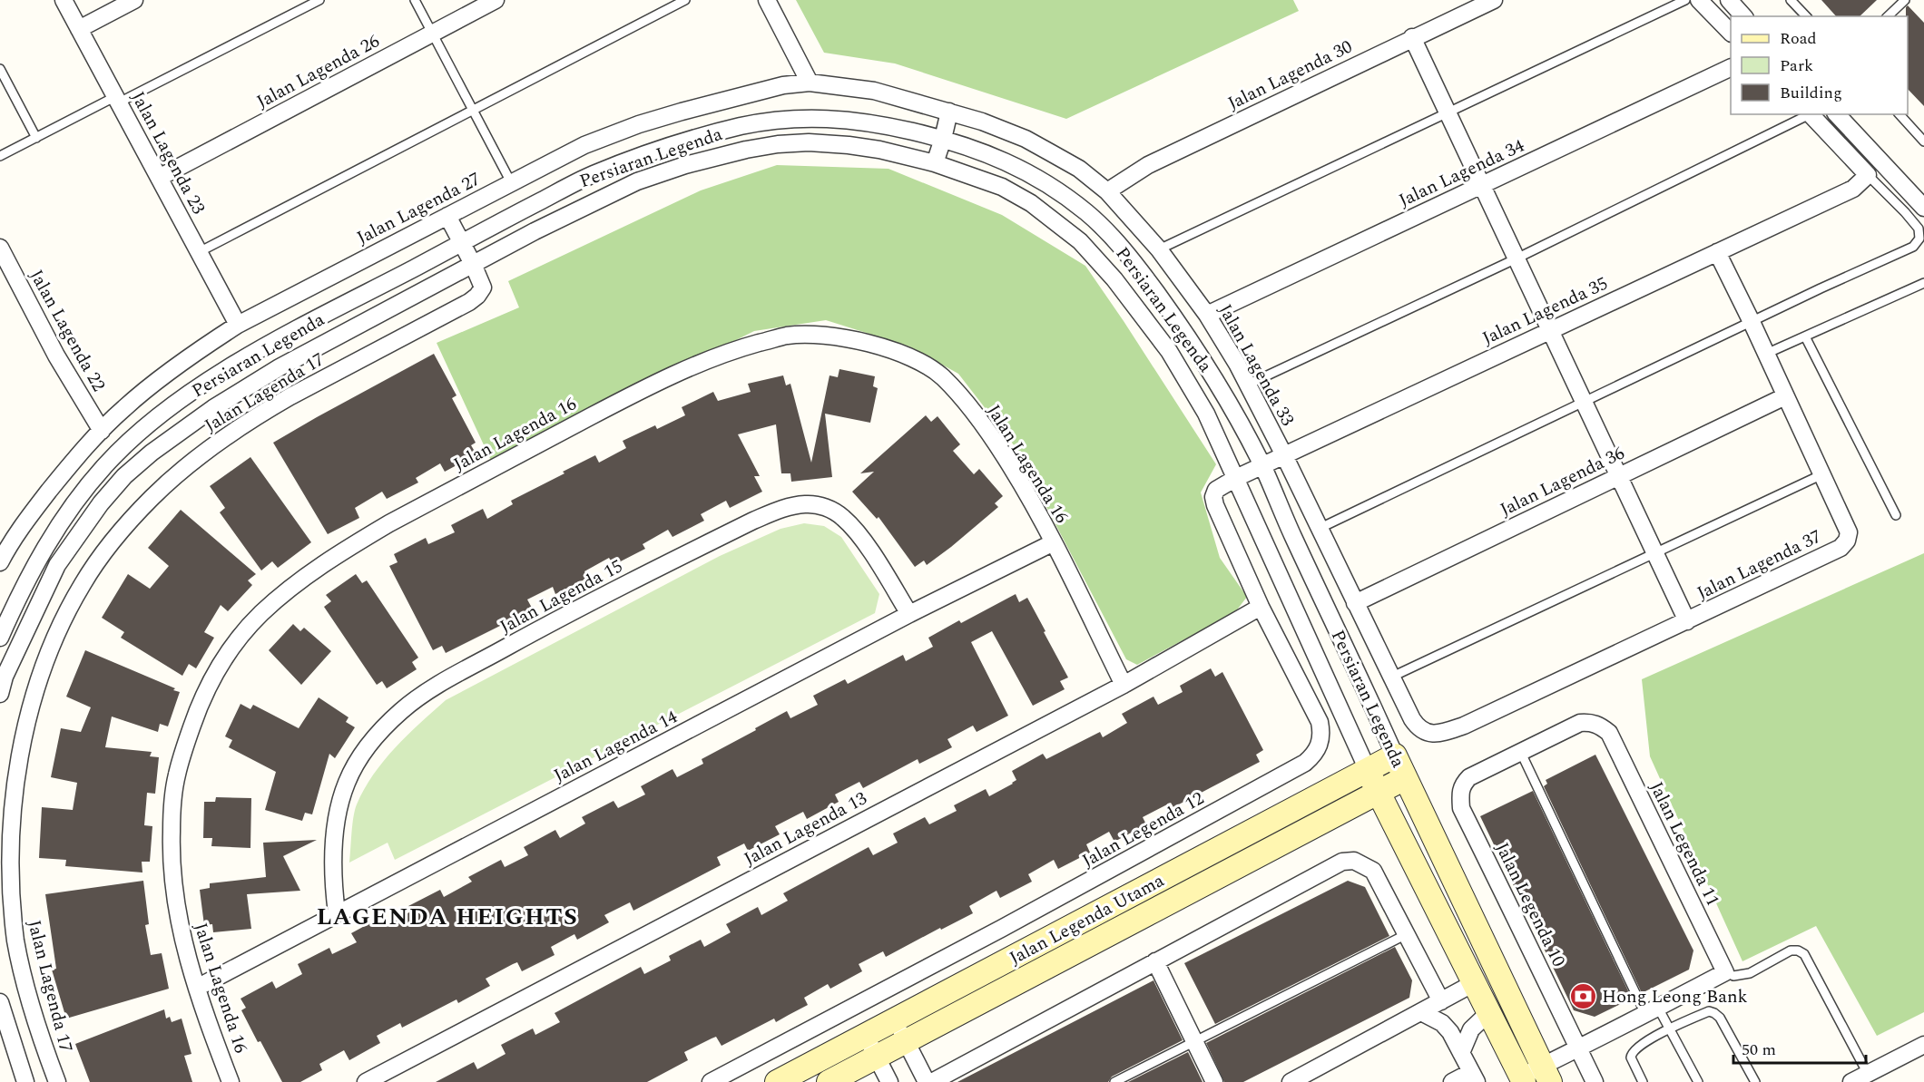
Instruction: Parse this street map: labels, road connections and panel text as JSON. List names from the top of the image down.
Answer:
{
  "streets": {
    "street": [
      "Jalan Lagenda 26",
      "Jalan Lagenda 30",
      "Jalan Lagenda 23",
      "Persiaran Legenda",
      "Jalan Lagenda 34",
      "Jalan Lagenda 27",
      "Jalan Lagenda 35",
      "Jalan Lagenda 22",
      "Jalan Lagenda 33",
      "Jalan Lagenda 17",
      "Jalan Lagenda 16",
      "Jalan Lagenda 36",
      "Jalan Lagenda 37",
      "Jalan Lagenda 15",
      "Jalan Lagenda 14",
      "Jalan Lagenda 13",
      "Jalan Legenda 12",
      "Jalan Legenda 11",
      "Jalan Legenda 10",
      "Jalan Legenda Utama"
    ]
  },
  "crossings": [
    ["Jalan Lagenda 26", "Jalan Lagenda 23"],
    ["Jalan Lagenda 30", "Jalan Lagenda 33"],
    ["Jalan Lagenda 23", "Jalan Lagenda 27"],
    ["Persiaran Legenda", "Jalan Lagenda 35"],
    ["Persiaran Legenda", "Jalan Lagenda 17"],
    ["Persiaran Legenda", "Jalan Legenda 12"],
    ["Persiaran Legenda", "Jalan Legenda Utama"],
    ["Jalan Lagenda 34", "Jalan Lagenda 33"],
    ["Jalan Lagenda 27", "Jalan Lagenda 22"],
    ["Jalan Lagenda 27", "Jalan Lagenda 33"],
    ["Jalan Lagenda 27", "Jalan Lagenda 17"],
    ["Jalan Lagenda 35", "Jalan Lagenda 33"],
    ["Jalan Lagenda 35", "Jalan Lagenda 37"],
    ["Jalan Lagenda 35", "Jalan Legenda 12"],
    ["Jalan Lagenda 33", "Jalan Lagenda 36"],
    ["Jalan Lagenda 33", "Jalan Lagenda 37"],
    ["Jalan Lagenda 16", "Jalan Lagenda 14"],
    ["Jalan Lagenda 16", "Jalan Lagenda 13"],
    ["Jalan Lagenda 36", "Jalan Lagenda 37"],
    ["Jalan Lagenda 15", "Jalan Lagenda 14"],
    ["Jalan Lagenda 13", "Jalan Legenda 12"],
    ["Jalan Legenda 11", "Jalan Legenda 10"]
  ],
  "districts": ["LAGENDA HEIGHTS"],
  "places": {
    "bank": ["Hong Leong Bank"]
  },
  "legend": ["Road", "Park", "Building"],
  "scale_bar": "50 m"
}
